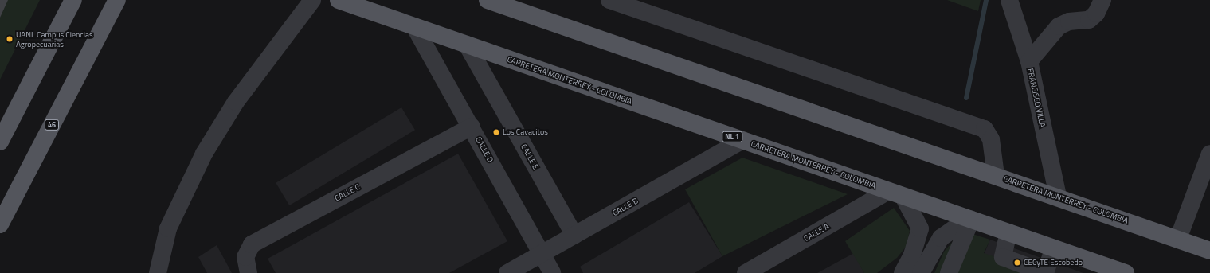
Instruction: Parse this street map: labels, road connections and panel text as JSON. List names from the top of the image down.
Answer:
{
  "streets": {
    "main road": ["CARRETERA MONTERREY - COLOMBIA", "46", "NL 1"],
    "street": [
      "FRANCISCO VILLA",
      "CALLE D",
      "CALLE E",
      "CALLE C",
      "CALLE B",
      "CALLE A"
    ]
  },
  "crossings": [
    ["CARRETERA MONTERREY - COLOMBIA", "FRANCISCO VILLA"],
    ["CARRETERA MONTERREY - COLOMBIA", "CALLE D"],
    ["CARRETERA MONTERREY - COLOMBIA", "CALLE E"],
    ["CARRETERA MONTERREY - COLOMBIA", "CALLE B"],
    ["CARRETERA MONTERREY - COLOMBIA", "CALLE A"],
    ["CALLE D", "CALLE C"],
    ["CALLE D", "CALLE B"],
    ["CALLE E", "CALLE B"]
  ],
  "places": ["UANL Campus Ciencias Agropecuarias", "Los Cavacitos", "CECyTE Escobedo"]
}
